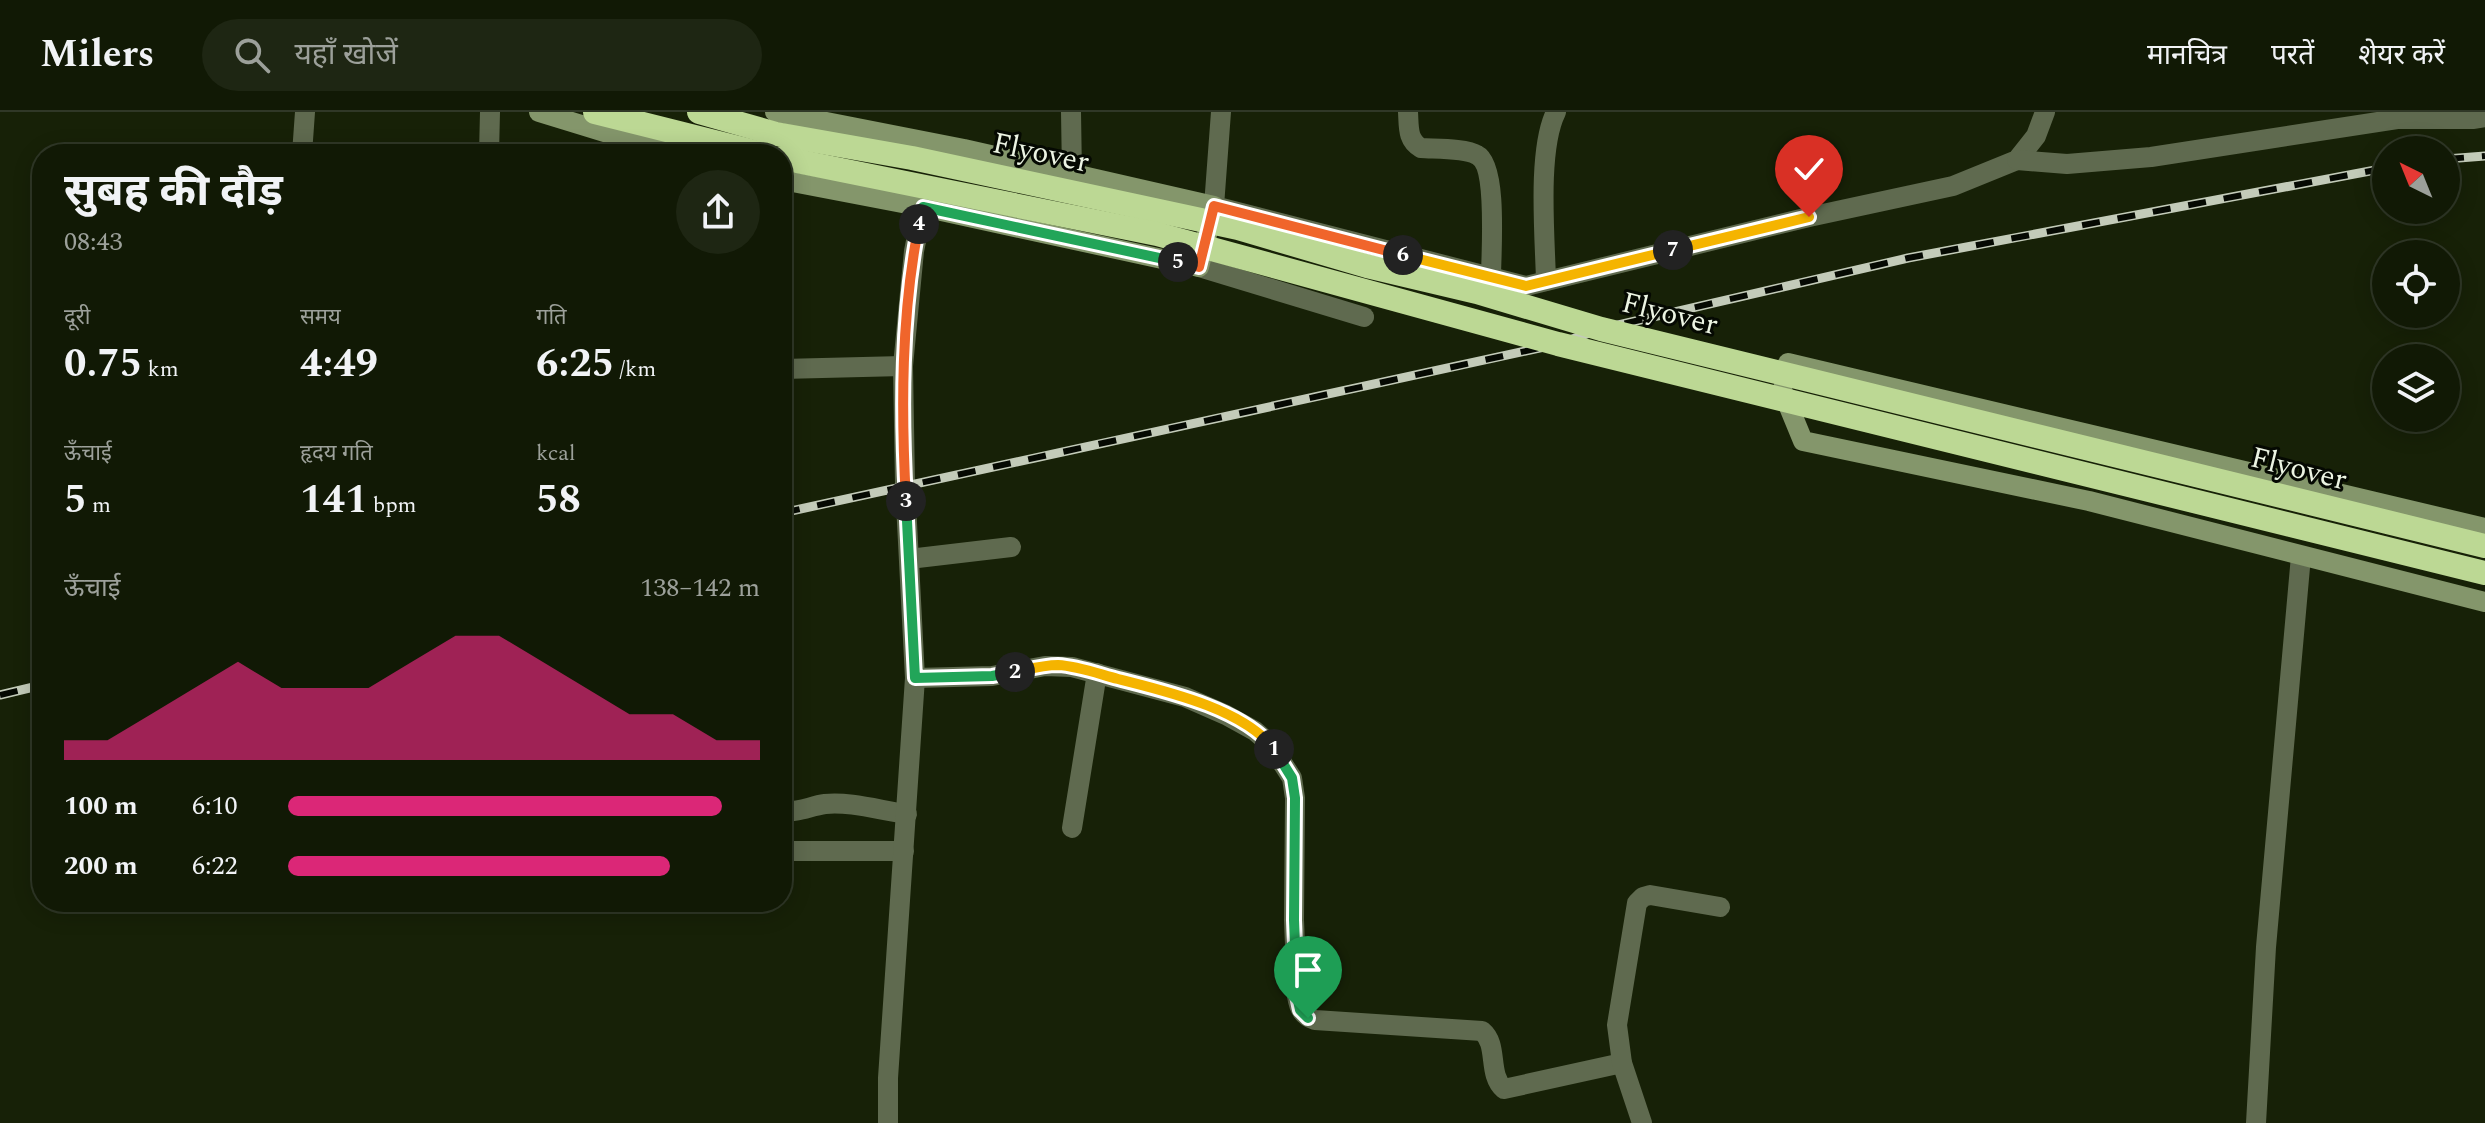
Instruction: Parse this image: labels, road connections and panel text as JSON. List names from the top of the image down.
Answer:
{
  "streets": {
    "highway": ["Flyover"]
  },
  "north": "top left",
  "page": {
    "header": "Milers",
    "search": "यहाँ खोजें",
    "nav": ["मानचित्र", "परतें", "शेयर करें"],
    "heading": ["सुबह की दौड़", "08:43"],
    "pins": [
      "4",
      "7",
      "6",
      "5",
      "3",
      "2",
      "1"
    ],
    "stats": [
      ["दूरी", "0.75 km"],
      ["समय", "4:49"],
      ["गति", "6:25 /km"],
      ["ऊँचाई", "5 m"],
      ["हृदय गति", "141 bpm"],
      ["kcal", "58"]
    ],
    "chart": ["ऊँचाई", "138–142 m"],
    "list": [
      {
        "name": "100 m",
        "note": "6:10"
      },
      {
        "name": "200 m",
        "note": "6:22"
      }
    ]
  }
}
